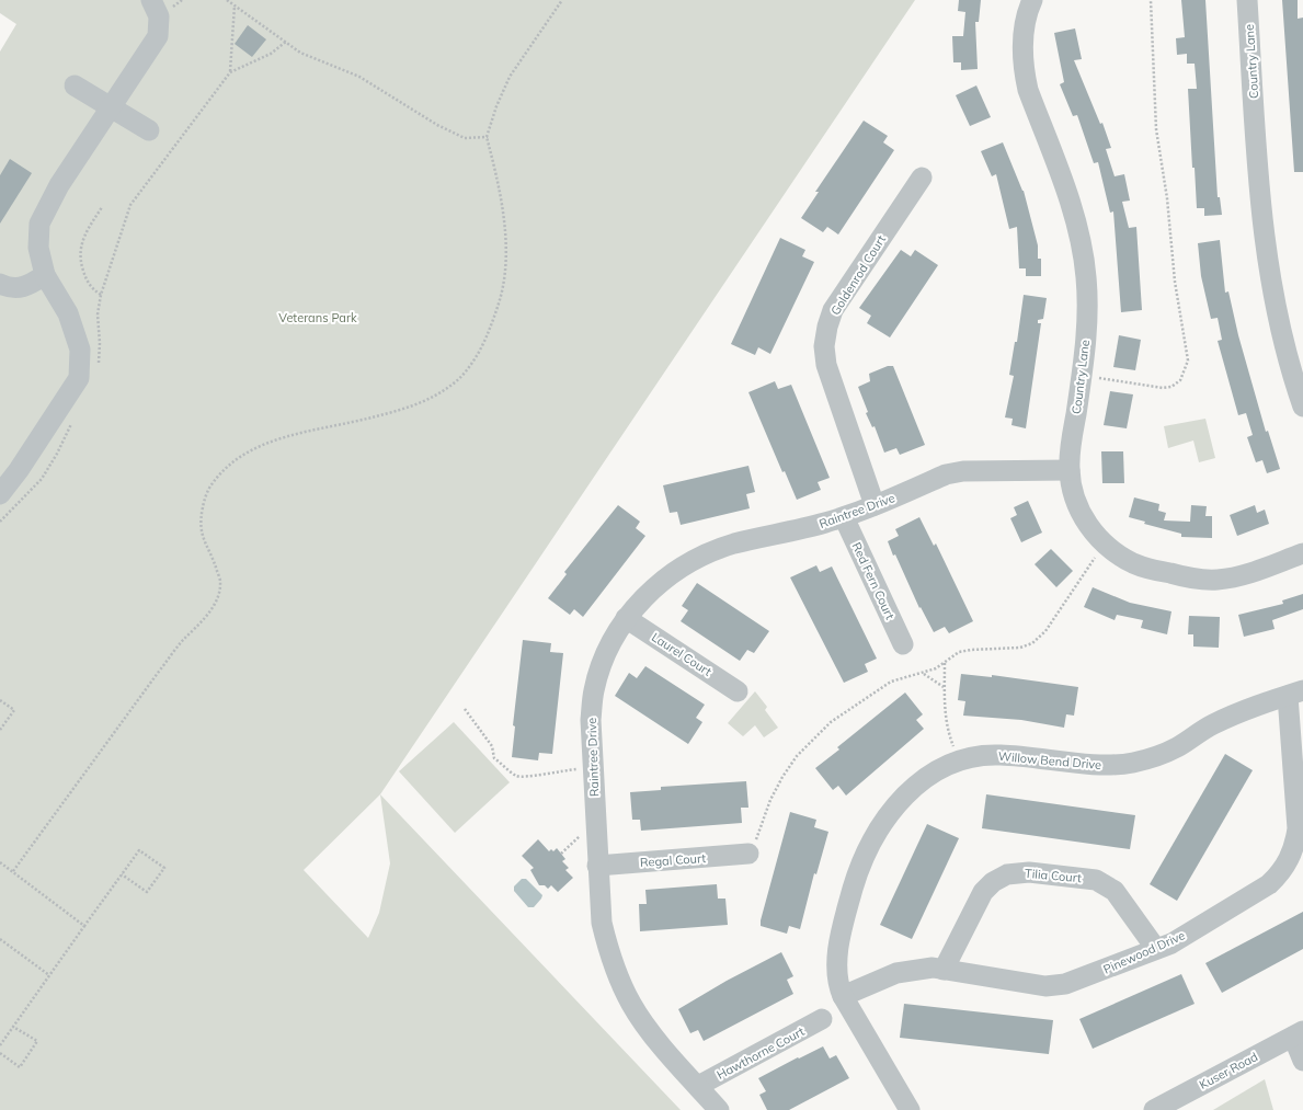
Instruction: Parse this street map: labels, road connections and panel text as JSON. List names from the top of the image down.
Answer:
{
  "streets": {
    "street": [
      "Country Lane",
      "Goldenrod Court",
      "Raintree Drive",
      "Red Fern Court",
      "Laurel Court",
      "Willow Bend Drive",
      "Regal Court",
      "Tilia Court",
      "Pinewood Drive",
      "Hawthorne Court",
      "Kuser Road"
    ]
  },
  "crossings": [
    ["Country Lane", "Raintree Drive"],
    ["Goldenrod Court", "Raintree Drive"],
    ["Raintree Drive", "Red Fern Court"],
    ["Raintree Drive", "Laurel Court"],
    ["Raintree Drive", "Regal Court"],
    ["Raintree Drive", "Hawthorne Court"],
    ["Willow Bend Drive", "Pinewood Drive"],
    ["Tilia Court", "Pinewood Drive"]
  ],
  "parks": ["Veterans Park"]
}
